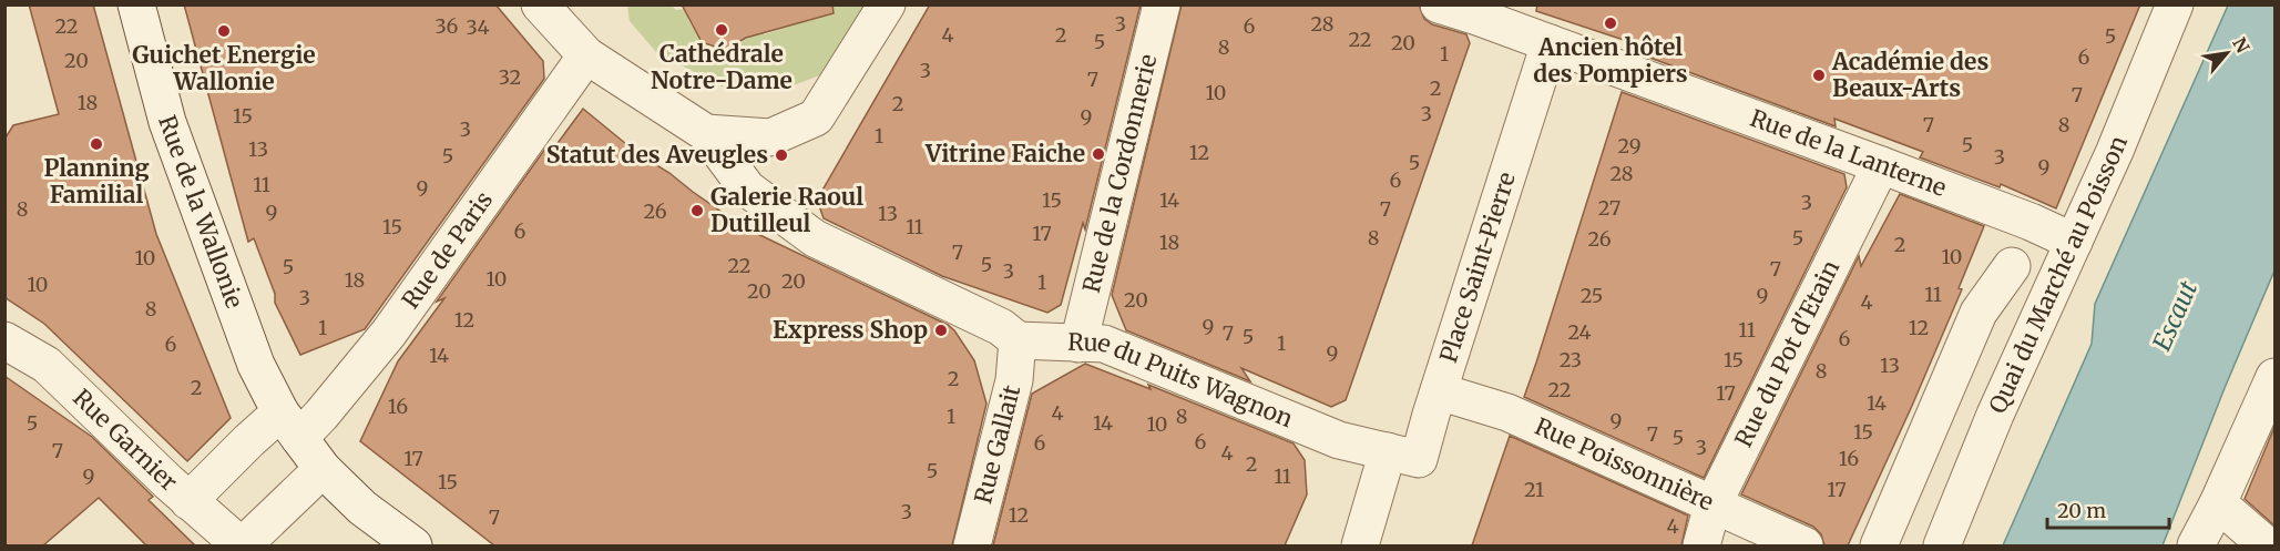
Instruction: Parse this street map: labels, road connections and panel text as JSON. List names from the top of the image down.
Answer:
{
  "streets": {
    "street": [
      "Rue de la Lanterne",
      "Rue de la Cordonnerie",
      "Rue de la Wallonie",
      "Rue de Paris",
      "Place Saint-Pierre",
      "Quai du Marché au Poisson",
      "Rue du Pot d'Etain",
      "Rue du Puits Wagnon",
      "Rue Garnier",
      "Rue Gallait",
      "Rue Poissonnière"
    ]
  },
  "crossings": [
    ["Rue de la Lanterne", "Place Saint-Pierre"],
    ["Rue de la Lanterne", "Quai du Marché au Poisson"],
    ["Rue de la Lanterne", "Rue du Pot d'Etain"],
    ["Rue de la Cordonnerie", "Rue du Puits Wagnon"],
    ["Rue de la Wallonie", "Rue de Paris"],
    ["Rue de Paris", "Rue Garnier"],
    ["Place Saint-Pierre", "Rue du Puits Wagnon"],
    ["Place Saint-Pierre", "Rue Poissonnière"],
    ["Rue du Pot d'Etain", "Rue Poissonnière"],
    ["Rue du Puits Wagnon", "Rue Gallait"]
  ],
  "water": ["Escaut"],
  "places": [
    "Ancien hôtel des Pompiers",
    "Cathédrale Notre-Dame",
    "Guichet Energie Wallonie",
    "Académie des Beaux-Arts",
    "Planning Familial",
    "Vitrine Faiche",
    "Statut des Aveugles",
    "Galerie Raoul Dutilleul",
    "Express Shop"
  ],
  "house_numbers": [
    "3",
    "28",
    "22",
    "36",
    "6",
    "34",
    "4",
    "2",
    "5",
    "22",
    "5",
    "20",
    "8",
    "1",
    "6",
    "20",
    "3",
    "32",
    "7",
    "2",
    "10",
    "7",
    "18",
    "2",
    "3",
    "15",
    "9",
    "7",
    "8",
    "3",
    "1",
    "5",
    "29",
    "13",
    "12",
    "5",
    "3",
    "5",
    "9",
    "28",
    "6",
    "11",
    "9",
    "15",
    "14",
    "3",
    "27",
    "8",
    "7",
    "26",
    "9",
    "13",
    "15",
    "11",
    "6",
    "17",
    "8",
    "5",
    "26",
    "18",
    "2",
    "7",
    "10",
    "10",
    "5",
    "22",
    "5",
    "7",
    "3",
    "10",
    "18",
    "20",
    "1",
    "10",
    "20",
    "11",
    "25",
    "9",
    "3",
    "20",
    "4",
    "8",
    "12",
    "9",
    "1",
    "12",
    "11",
    "24",
    "7",
    "5",
    "6",
    "1",
    "6",
    "9",
    "14",
    "23",
    "15",
    "13",
    "8",
    "2",
    "2",
    "22",
    "17",
    "14",
    "16",
    "4",
    "1",
    "8",
    "9",
    "5",
    "14",
    "10",
    "15",
    "7",
    "5",
    "6",
    "6",
    "3",
    "7",
    "4",
    "17",
    "16",
    "2",
    "5",
    "9",
    "11",
    "15",
    "21",
    "17",
    "3",
    "12",
    "7",
    "4"
  ],
  "scale_bar": "20 m",
  "north": "top right"
}
